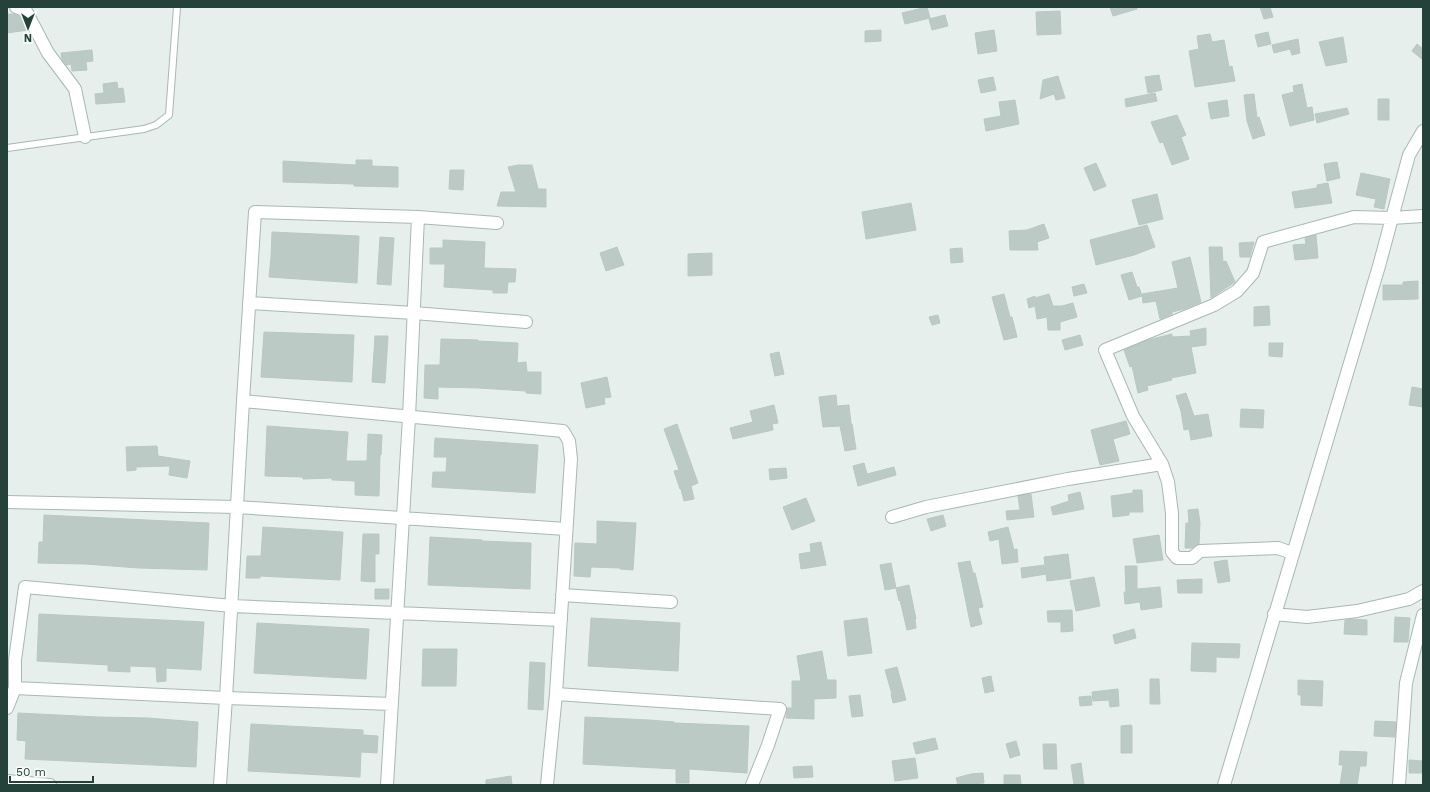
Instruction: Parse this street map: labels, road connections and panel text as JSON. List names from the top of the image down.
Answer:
{
  "scale_bar": "50 m",
  "north": "bottom"
}
